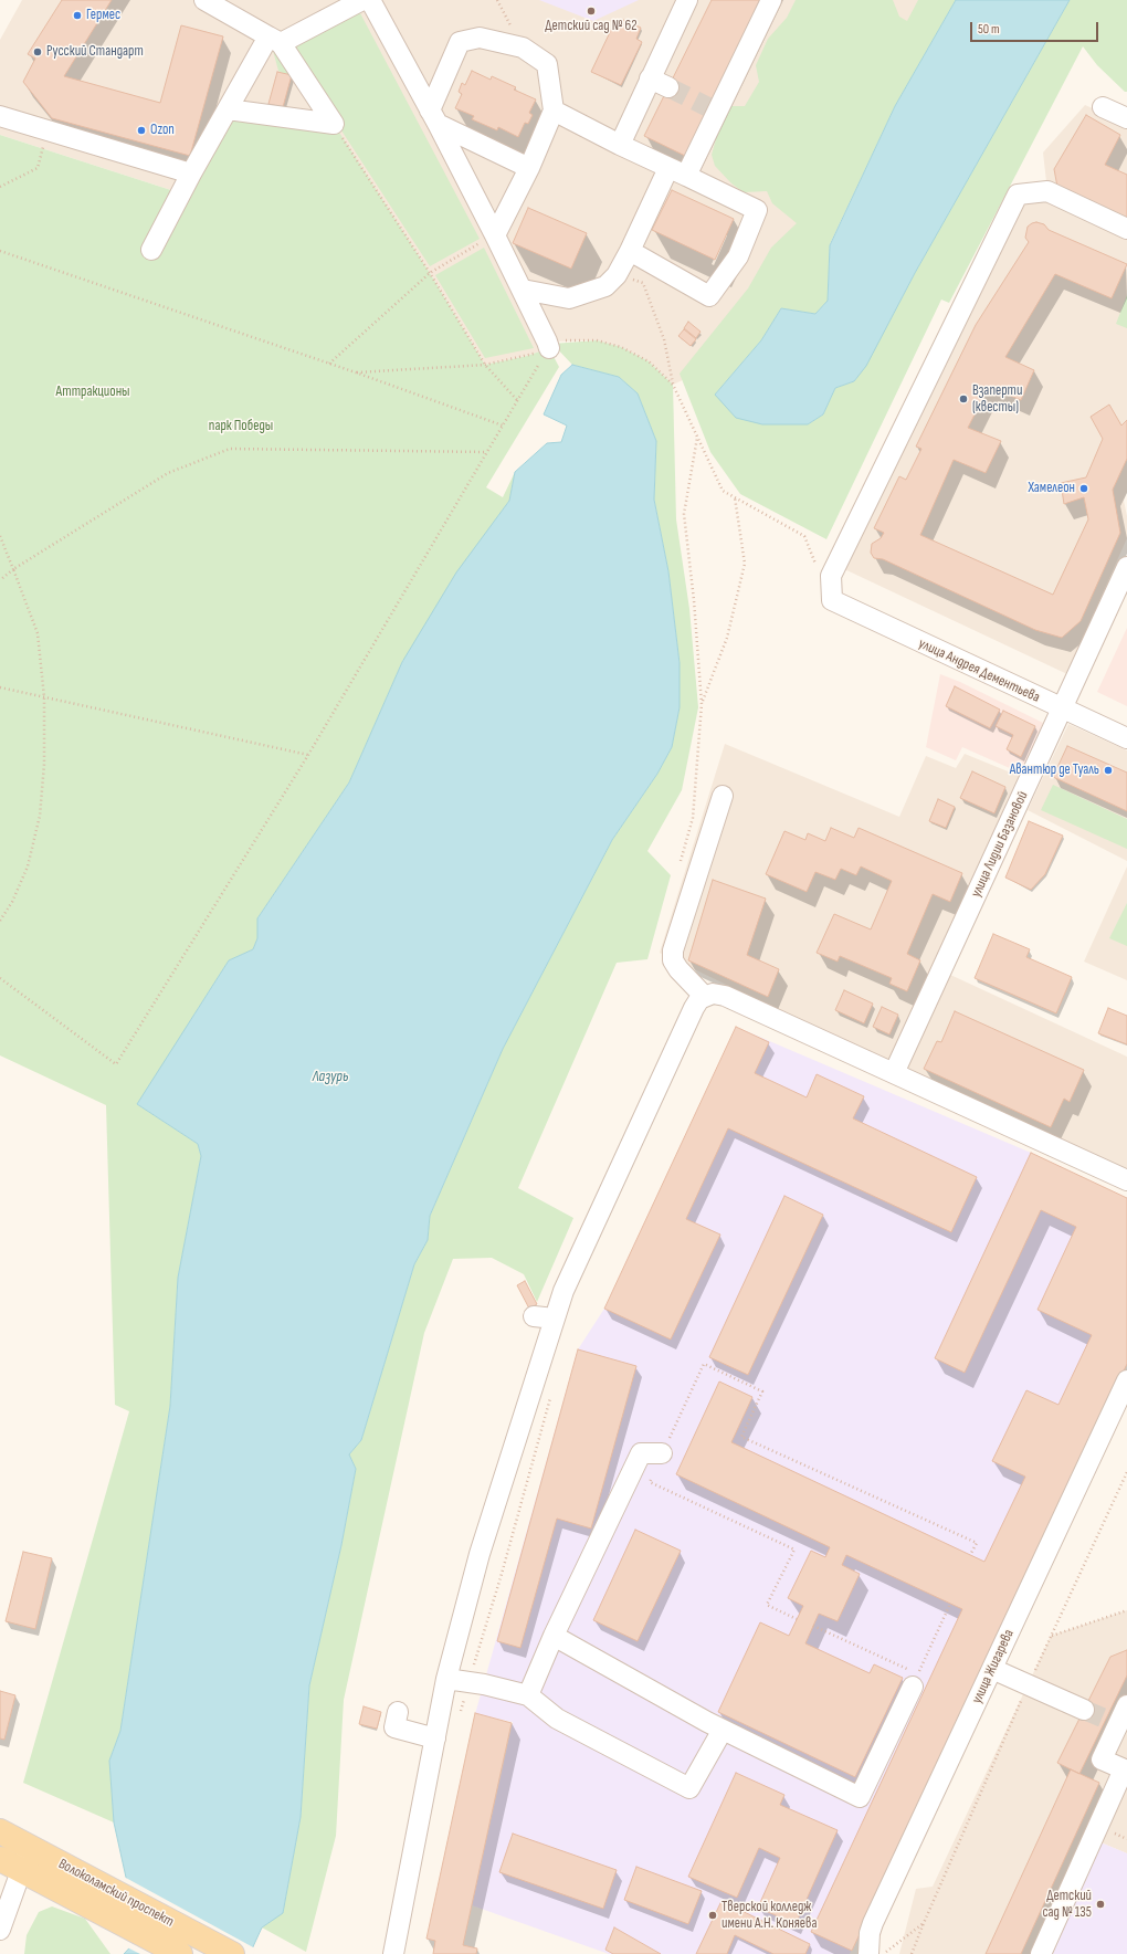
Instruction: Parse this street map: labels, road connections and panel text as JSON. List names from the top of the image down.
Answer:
{
  "streets": {
    "main road": ["Волоколамский проспект"],
    "street": ["улица Андрея Дементьева", "улица Лидии Базановой", "улица Жигарева"]
  },
  "crossings": [
    ["улица Андрея Дементьева", "улица Лидии Базановой"]
  ],
  "water": ["Лазурь"],
  "parks": ["Аттракционы", "парк Победы"],
  "places": [
    "Детский сад № 62",
    "Гермес",
    "Русский Стандарт",
    "Ozon",
    "Взаперти (квесты)",
    "Хамелеон",
    "Авантюр де Туаль",
    "Детский сад № 135",
    "Тверской колледж имени А.Н. Коняева"
  ],
  "scale_bar": "50 m"
}
